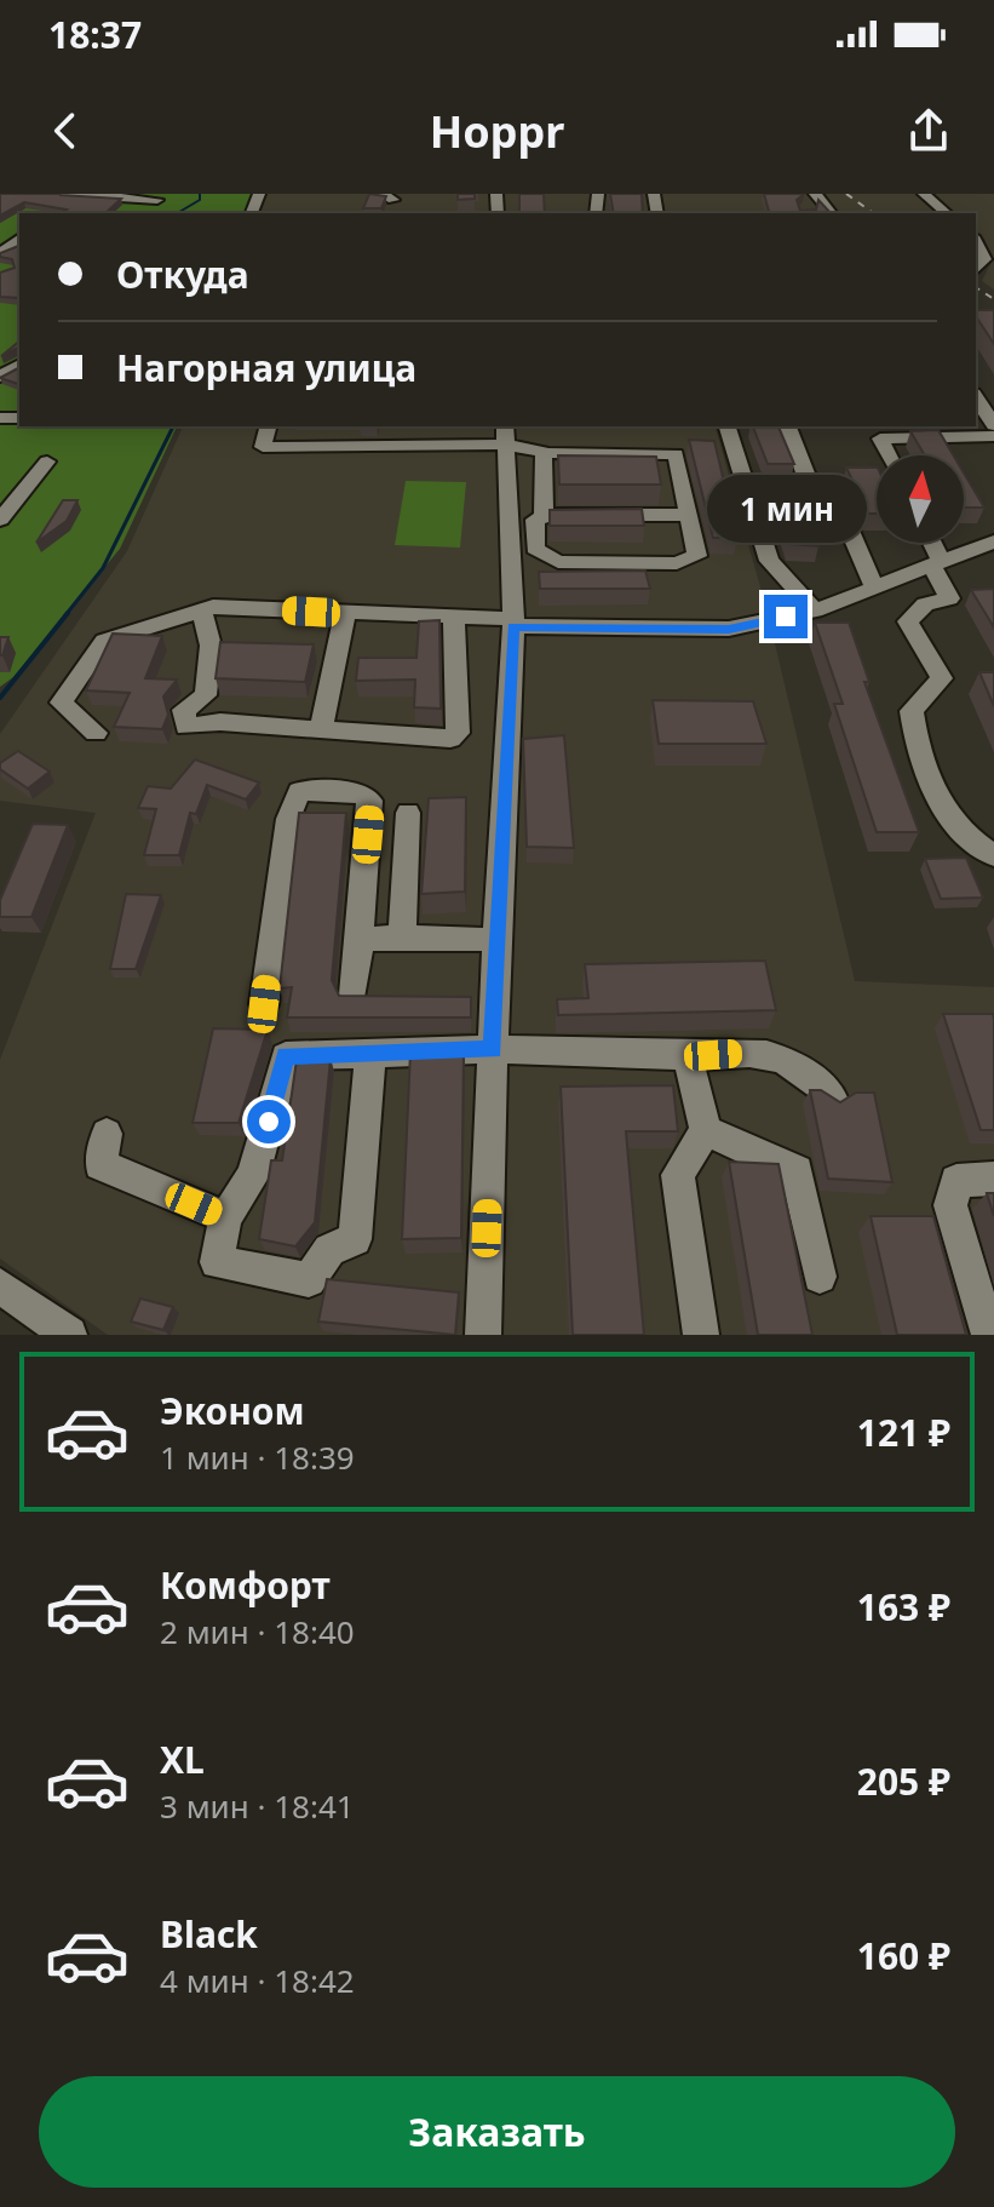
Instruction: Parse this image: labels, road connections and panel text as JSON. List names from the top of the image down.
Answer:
{
  "north": "top",
  "page": {
    "status": "18:37",
    "header": "Hoppr",
    "banner": ["Откуда", "Нагорная улица"],
    "bubble": "1 мин",
    "list": [
      {
        "name": "Эконом",
        "note": "1 мин · 18:39",
        "value": "121 ₽"
      },
      {
        "name": "Комфорт",
        "note": "2 мин · 18:40",
        "value": "163 ₽"
      },
      {
        "name": "XL",
        "note": "3 мин · 18:41",
        "value": "205 ₽"
      },
      {
        "name": "Black",
        "note": "4 мин · 18:42",
        "value": "160 ₽"
      }
    ],
    "buttons": "Заказать"
  }
}
